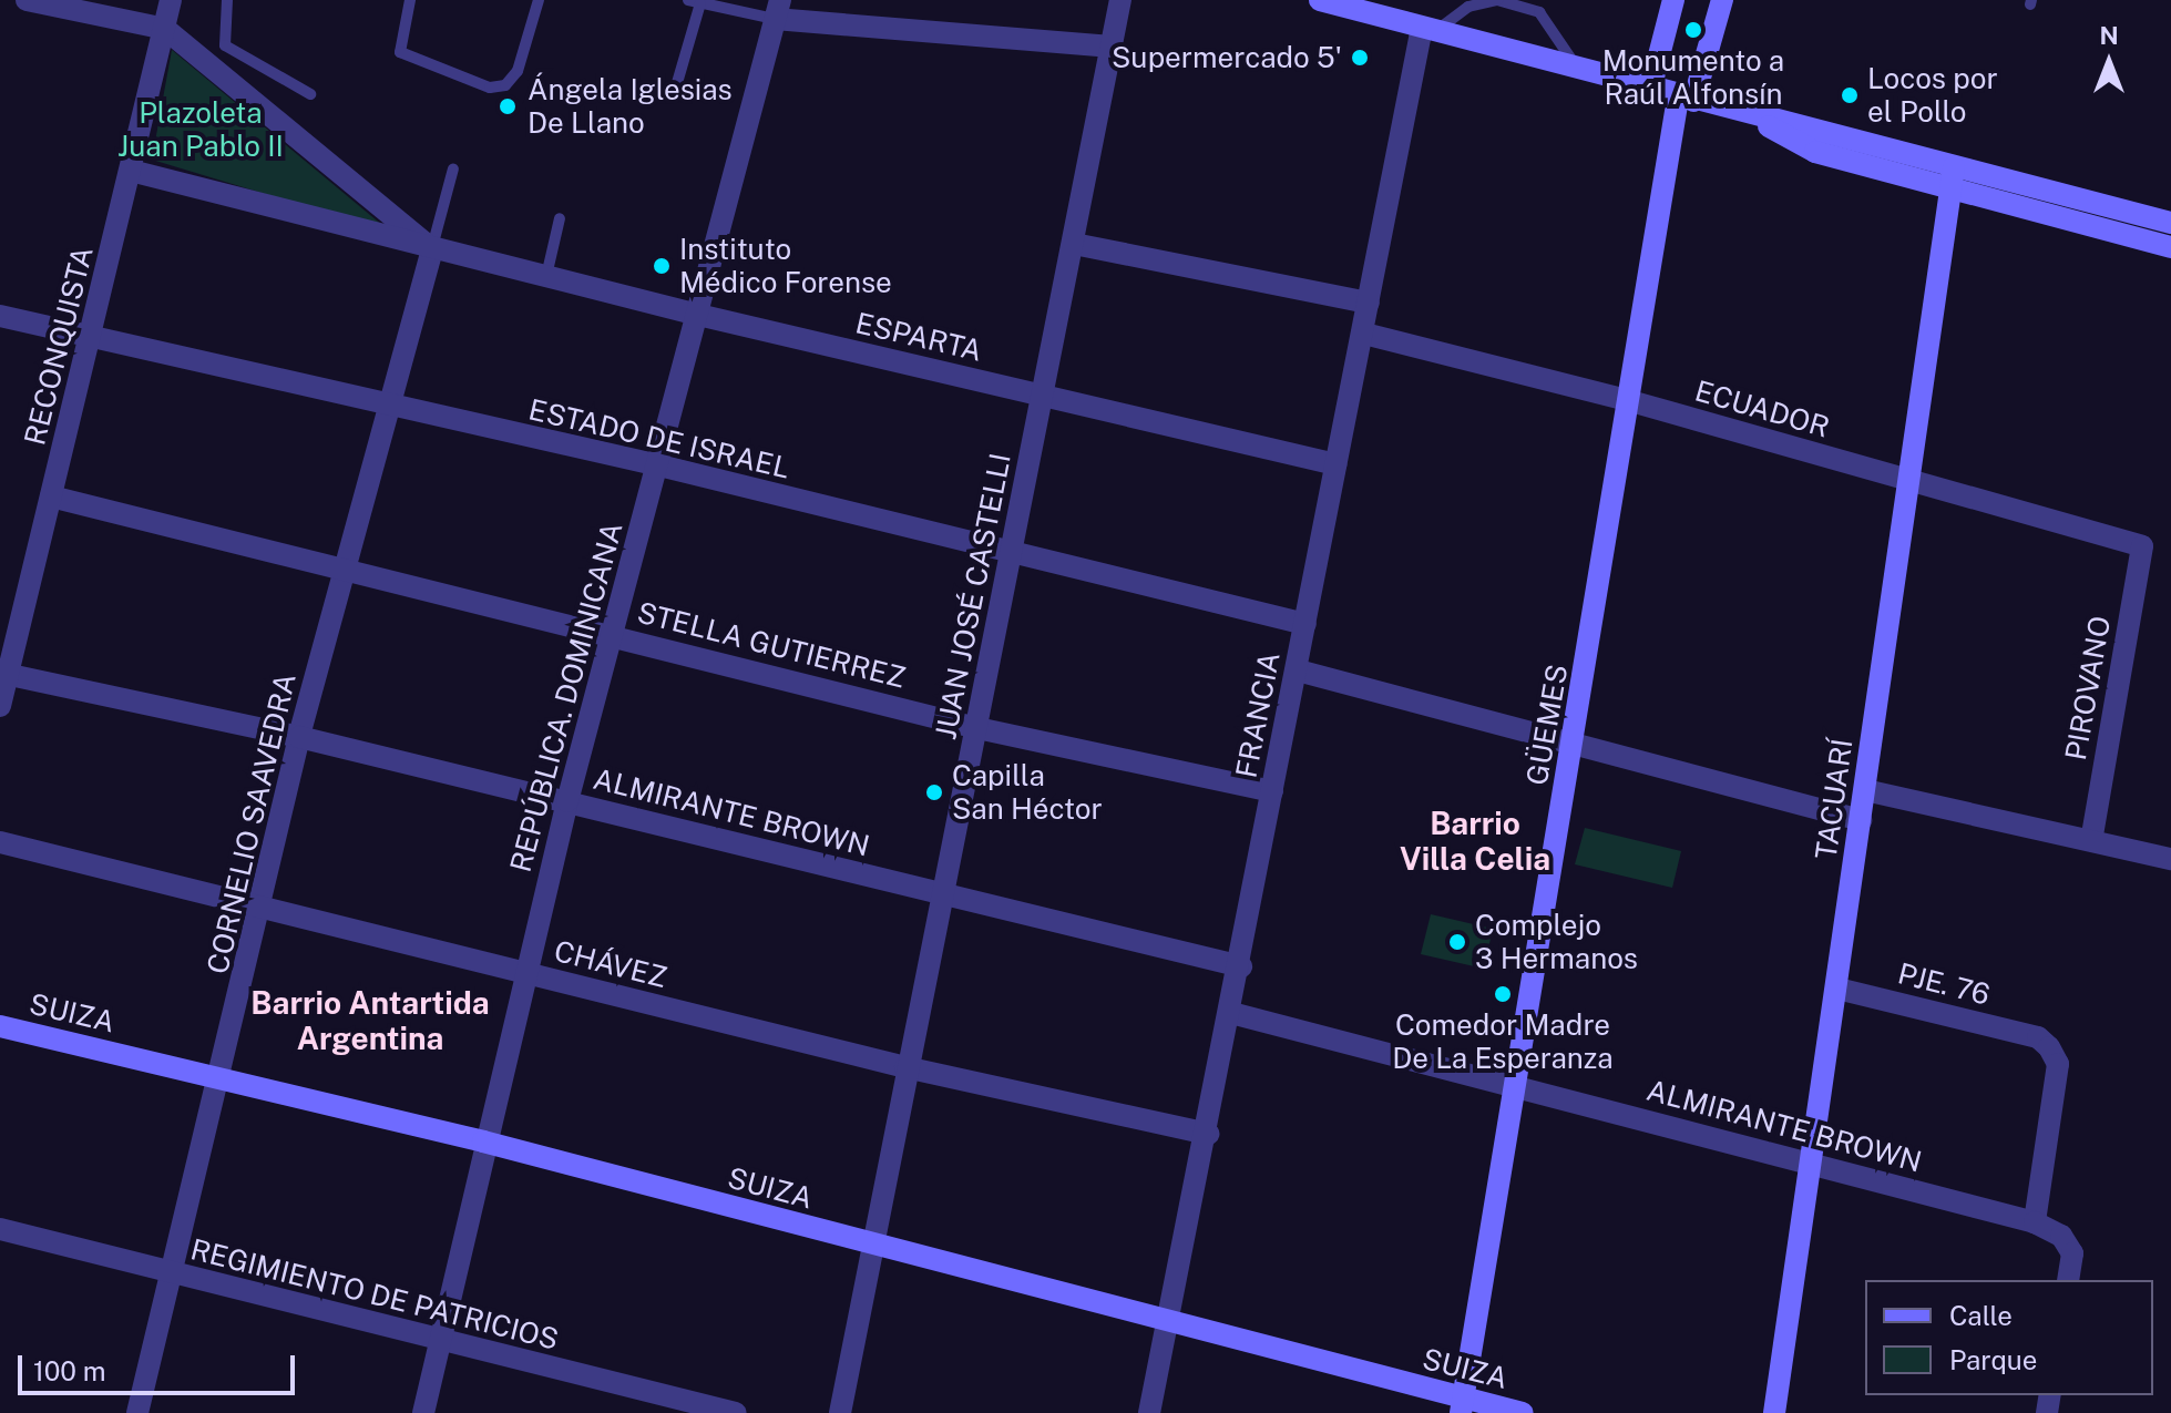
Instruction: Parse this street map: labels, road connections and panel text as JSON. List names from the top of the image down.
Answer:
{
  "streets": {
    "street": [
      "ESPARTA",
      "RECONQUISTA",
      "ECUADOR",
      "ESTADO DE ISRAEL",
      "JUAN JOSÉ CASTELLI",
      "STELLA GUTIERREZ",
      "PIROVANO",
      "REPÚBLICA. DOMINICANA",
      "FRANCIA",
      "GÜEMES",
      "TACUARÍ",
      "ALMIRANTE BROWN",
      "CORNELIO SAAVEDRA",
      "CHÁVEZ",
      "PJE. 76",
      "SUIZA",
      "REGIMIENTO DE PATRICIOS"
    ]
  },
  "crossings": [
    ["ESPARTA", "RECONQUISTA"],
    ["ESPARTA", "JUAN JOSÉ CASTELLI"],
    ["ESPARTA", "REPÚBLICA. DOMINICANA"],
    ["ESPARTA", "FRANCIA"],
    ["ESPARTA", "CORNELIO SAAVEDRA"],
    ["RECONQUISTA", "ESTADO DE ISRAEL"],
    ["RECONQUISTA", "STELLA GUTIERREZ"],
    ["RECONQUISTA", "ALMIRANTE BROWN"],
    ["ECUADOR", "PIROVANO"],
    ["ECUADOR", "FRANCIA"],
    ["ECUADOR", "GÜEMES"],
    ["ECUADOR", "TACUARÍ"],
    ["ESTADO DE ISRAEL", "JUAN JOSÉ CASTELLI"],
    ["ESTADO DE ISRAEL", "REPÚBLICA. DOMINICANA"],
    ["ESTADO DE ISRAEL", "FRANCIA"],
    ["ESTADO DE ISRAEL", "CORNELIO SAAVEDRA"],
    ["JUAN JOSÉ CASTELLI", "STELLA GUTIERREZ"],
    ["JUAN JOSÉ CASTELLI", "ALMIRANTE BROWN"],
    ["JUAN JOSÉ CASTELLI", "CHÁVEZ"],
    ["JUAN JOSÉ CASTELLI", "SUIZA"],
    ["STELLA GUTIERREZ", "REPÚBLICA. DOMINICANA"],
    ["STELLA GUTIERREZ", "FRANCIA"],
    ["STELLA GUTIERREZ", "CORNELIO SAAVEDRA"],
    ["REPÚBLICA. DOMINICANA", "ALMIRANTE BROWN"],
    ["REPÚBLICA. DOMINICANA", "CHÁVEZ"],
    ["REPÚBLICA. DOMINICANA", "SUIZA"],
    ["REPÚBLICA. DOMINICANA", "REGIMIENTO DE PATRICIOS"],
    ["FRANCIA", "ALMIRANTE BROWN"],
    ["FRANCIA", "CHÁVEZ"],
    ["FRANCIA", "SUIZA"],
    ["GÜEMES", "ALMIRANTE BROWN"],
    ["GÜEMES", "SUIZA"],
    ["TACUARÍ", "ALMIRANTE BROWN"],
    ["TACUARÍ", "PJE. 76"],
    ["ALMIRANTE BROWN", "CORNELIO SAAVEDRA"],
    ["ALMIRANTE BROWN", "PJE. 76"],
    ["CORNELIO SAAVEDRA", "CHÁVEZ"],
    ["CORNELIO SAAVEDRA", "SUIZA"],
    ["CORNELIO SAAVEDRA", "REGIMIENTO DE PATRICIOS"]
  ],
  "districts": ["Barrio Villa Celia", "Barrio Antartida Argentina"],
  "parks": ["Plazoleta Juan Pablo II"],
  "places": [
    "Monumento a Raúl Alfonsín",
    "Supermercado 5'",
    "Locos por el Pollo",
    "Ángela Iglesias De Llano",
    "Instituto Médico Forense",
    "Capilla San Héctor",
    "Complejo 3 Hermanos",
    "Comedor Madre De La Esperanza"
  ],
  "legend": ["Calle", "Parque"],
  "scale_bar": "100 m",
  "north": "top"
}
